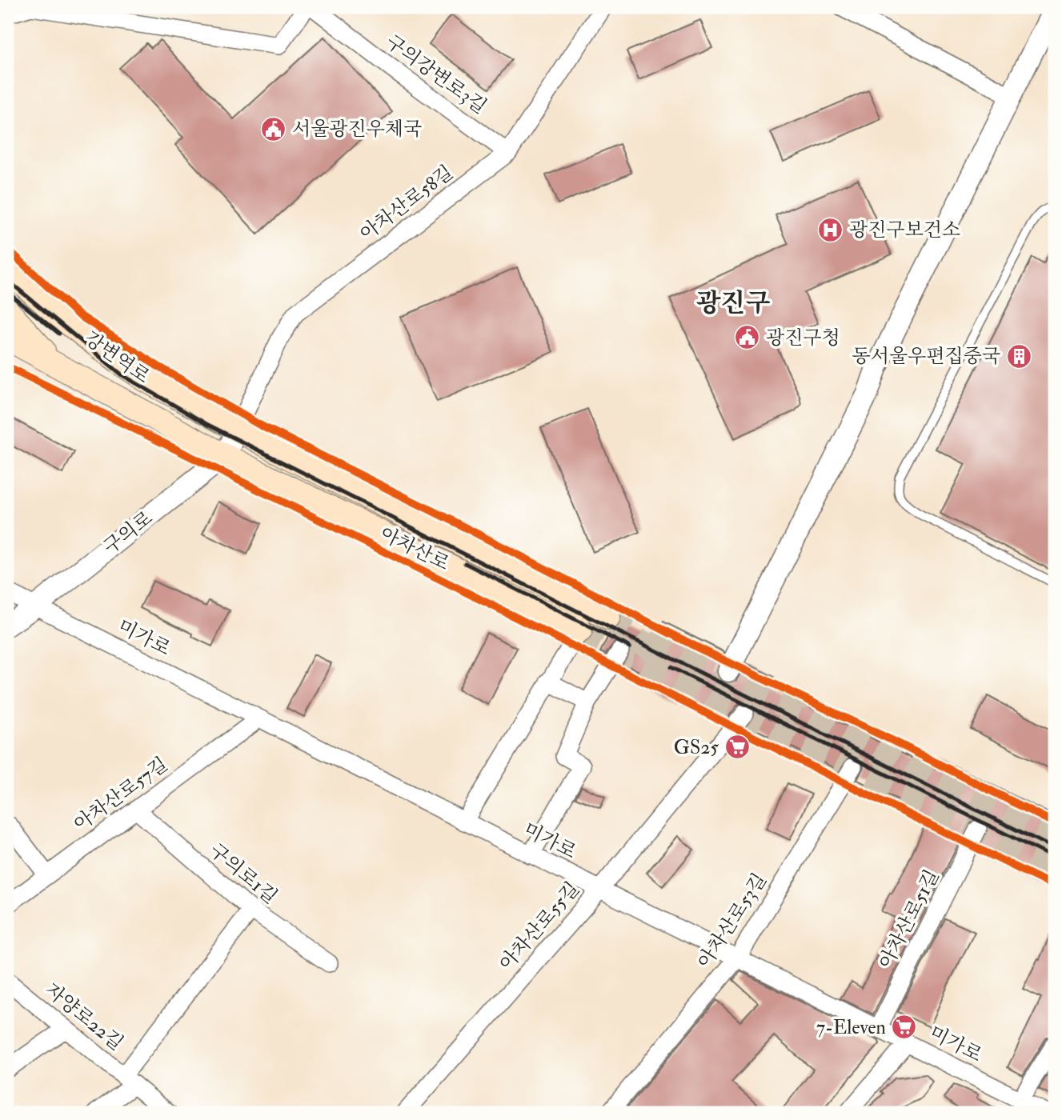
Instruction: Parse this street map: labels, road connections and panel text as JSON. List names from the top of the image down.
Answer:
{
  "streets": {
    "main road": ["강변역로", "아차산로"],
    "street": [
      "구의강변로3길",
      "아차산로58길",
      "구의로",
      "미가로",
      "아차산로57길",
      "구의로1길",
      "아차산로51길",
      "아차산로53길",
      "아차산로55길",
      "자양로22길"
    ]
  },
  "crossings": [
    ["구의강변로3길", "아차산로58길"],
    ["아차산로58길", "강변역로"],
    ["아차산로58길", "구의로"],
    ["아차산로58길", "아차산로"],
    ["강변역로", "구의로"],
    ["강변역로", "아차산로"],
    ["구의로", "아차산로"],
    ["구의로", "미가로"],
    ["아차산로", "미가로"],
    ["미가로", "아차산로57길"],
    ["미가로", "아차산로51길"],
    ["미가로", "아차산로53길"],
    ["미가로", "아차산로55길"],
    ["아차산로57길", "구의로1길"]
  ],
  "districts": ["광진구"],
  "places": {
    "public building": ["서울광진우체국", "광진구청"],
    "hospital": ["광진구보건소"],
    "building": ["동서울우편집중국"],
    "supermarket": ["GS25", "7-Eleven"]
  }
}
